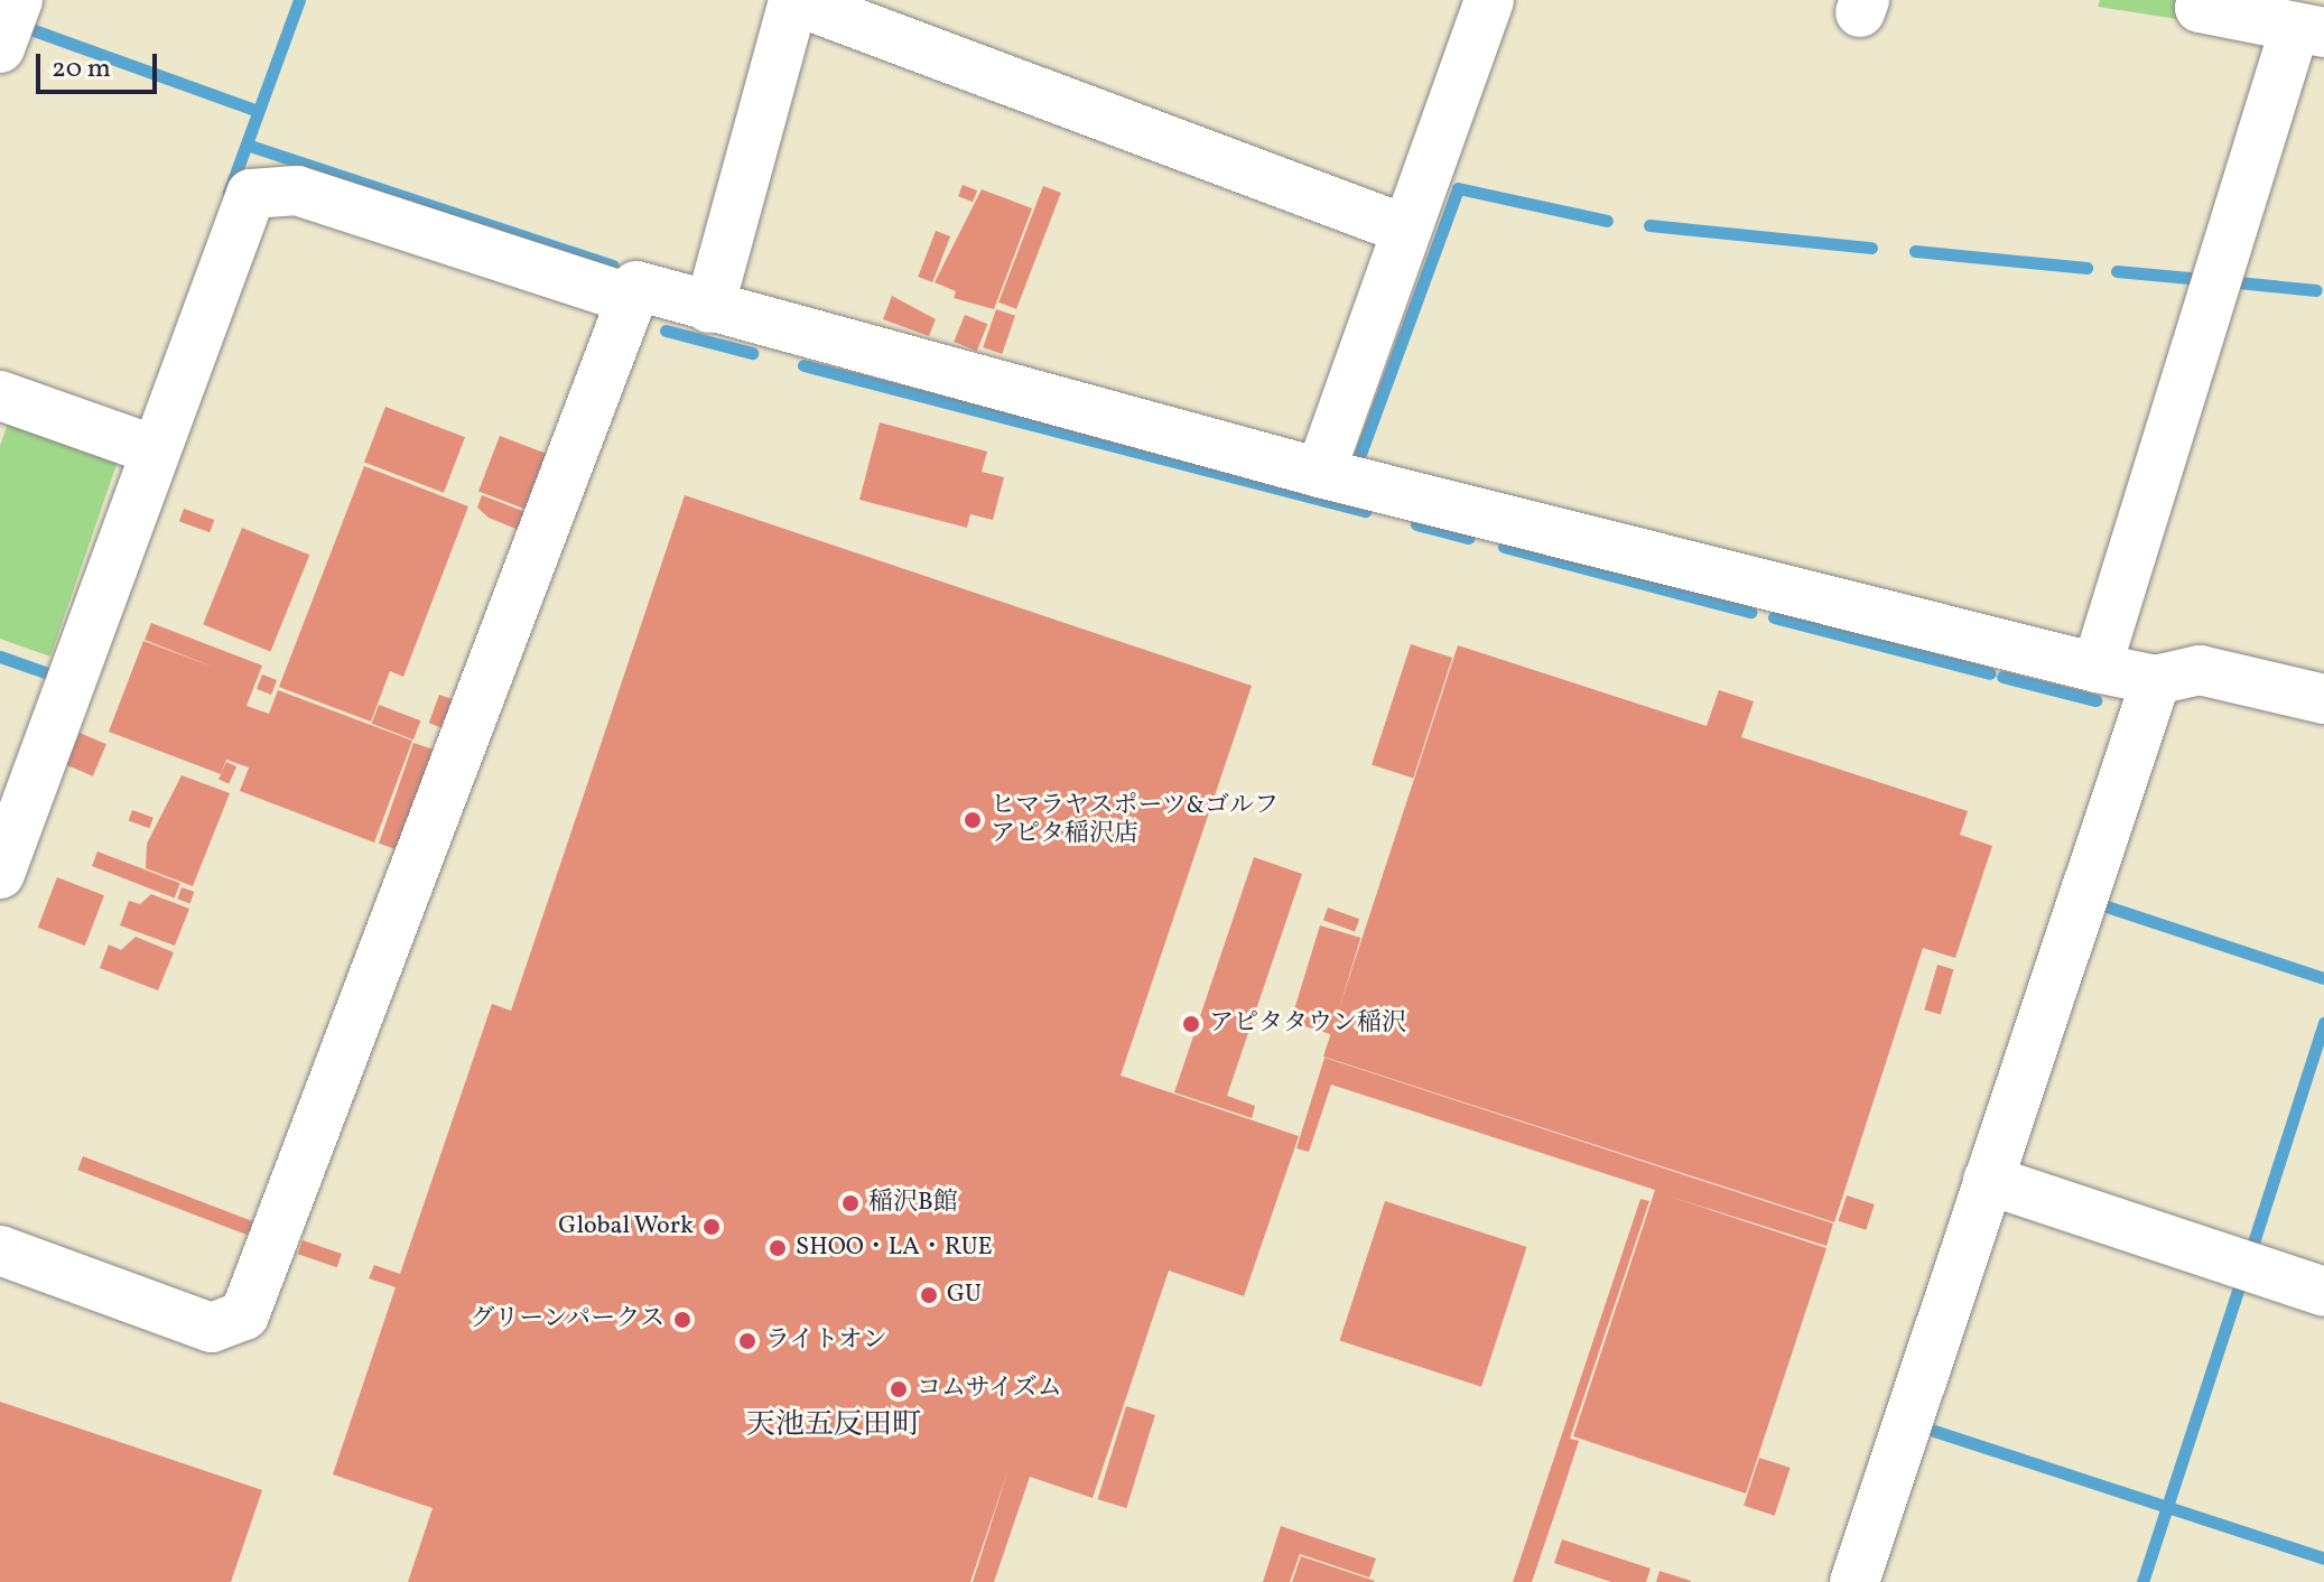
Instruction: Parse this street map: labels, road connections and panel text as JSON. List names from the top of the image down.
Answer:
{
  "districts": ["天池五反田町"],
  "places": [
    "ヒマラヤスポーツ&ゴルフ アピタ稲沢店",
    "アピタタウン稲沢",
    "稲沢B館",
    "Global Work",
    "SHOO・LA・RUE",
    "GU",
    "グリーンパークス",
    "ライトオン",
    "コムサイズム"
  ],
  "scale_bar": "20 m"
}
